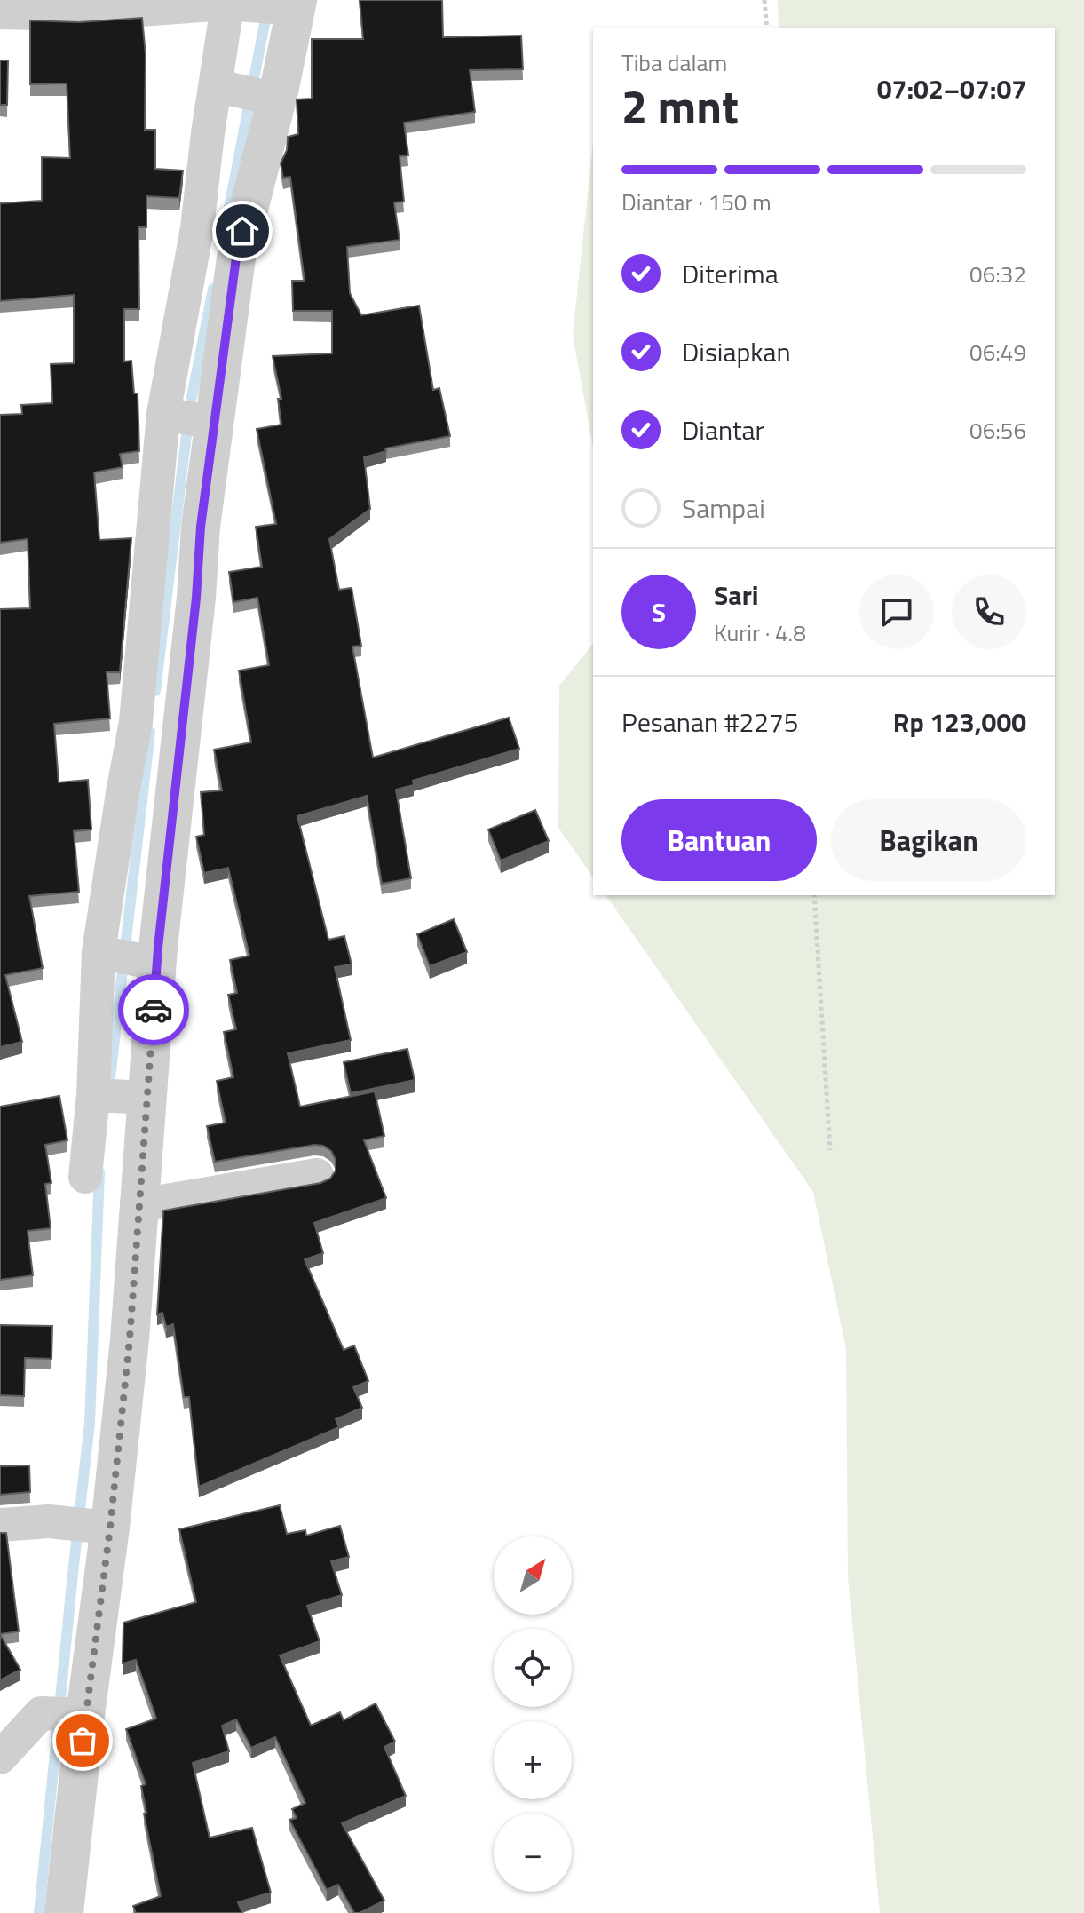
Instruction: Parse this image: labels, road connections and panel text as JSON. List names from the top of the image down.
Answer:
{
  "north": "top right",
  "page": {
    "heading": ["2 mnt", "Tiba dalam", "07:02–07:07"],
    "panel": [
      "Sari",
      "Kurir · 4.8",
      "Pesanan #2275",
      "Rp 123,000"
    ],
    "bar": "Diantar · 150 m",
    "list": [
      ["Diterima", "06:32"],
      ["Disiapkan", "06:49"],
      ["Diantar", "06:56"],
      "Sampai"
    ],
    "round": "S",
    "buttons": ["Bantuan", "Bagikan"],
    "map_buttons": ["+", "−"]
  }
}
